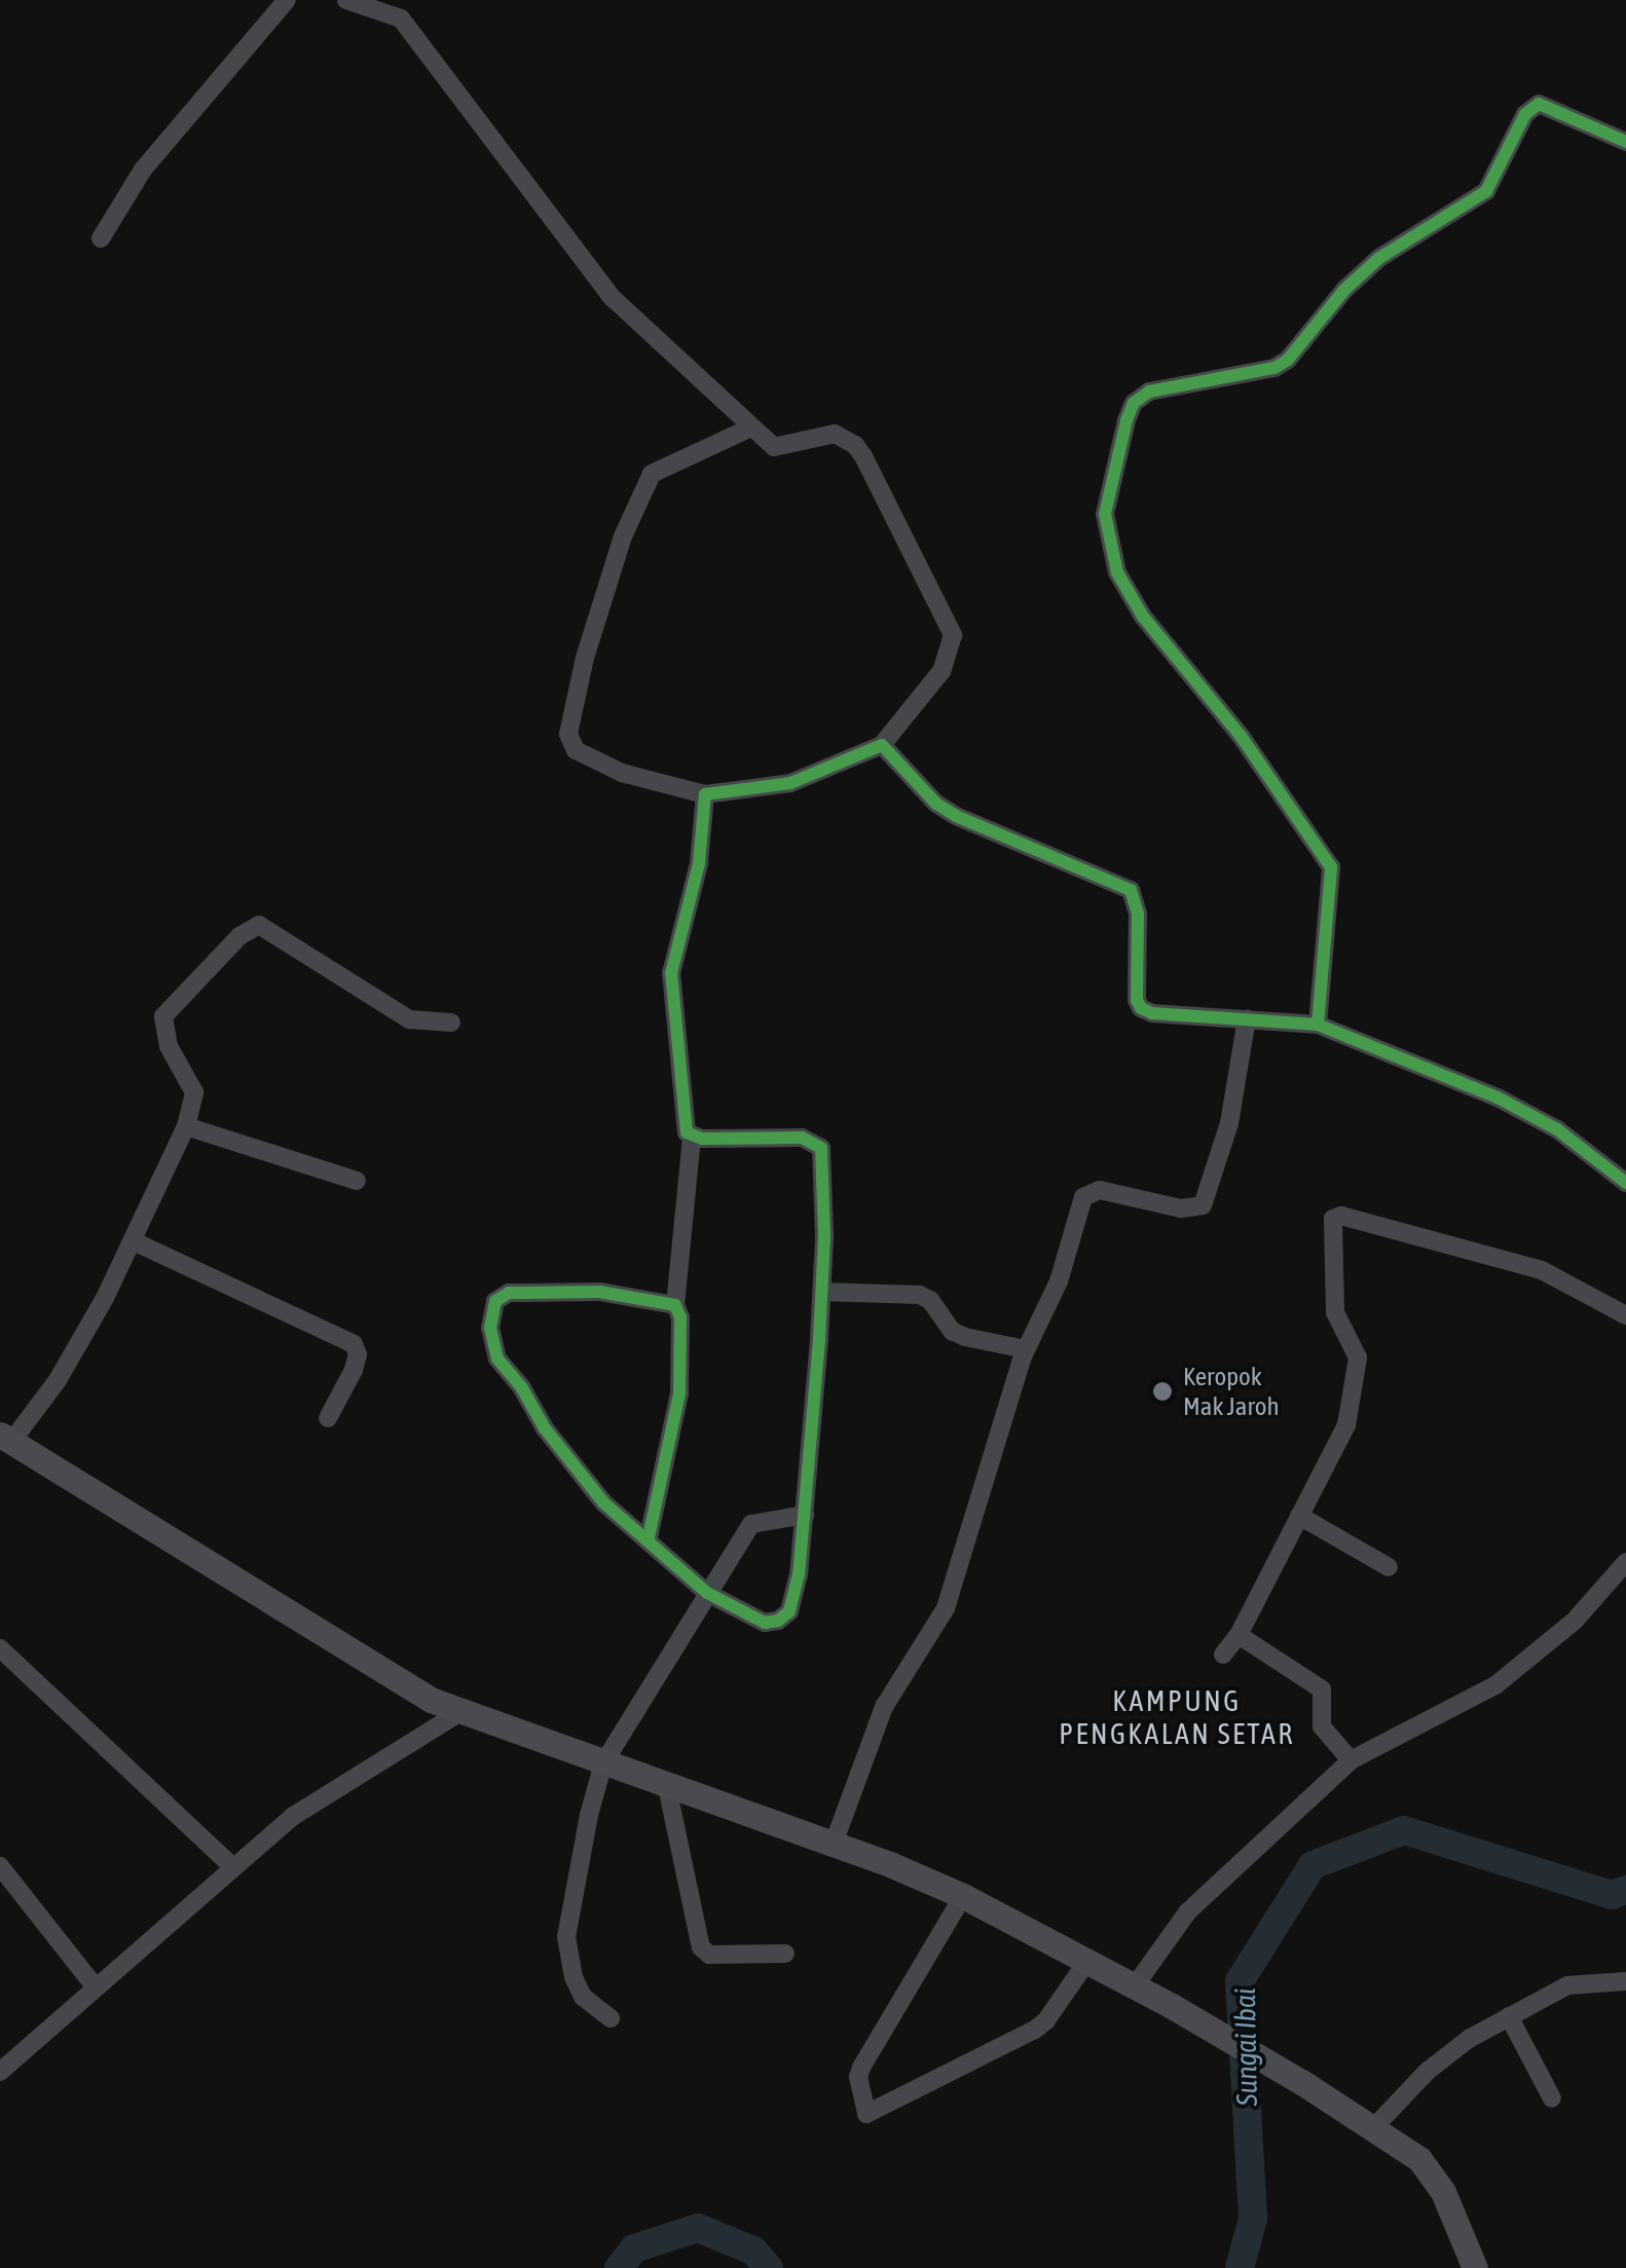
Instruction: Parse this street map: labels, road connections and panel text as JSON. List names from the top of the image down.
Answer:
{
  "districts": ["KAMPUNG PENGKALAN SETAR"],
  "water": ["Sungai Ibai"],
  "places": ["Keropok Mak Jaroh"]
}
